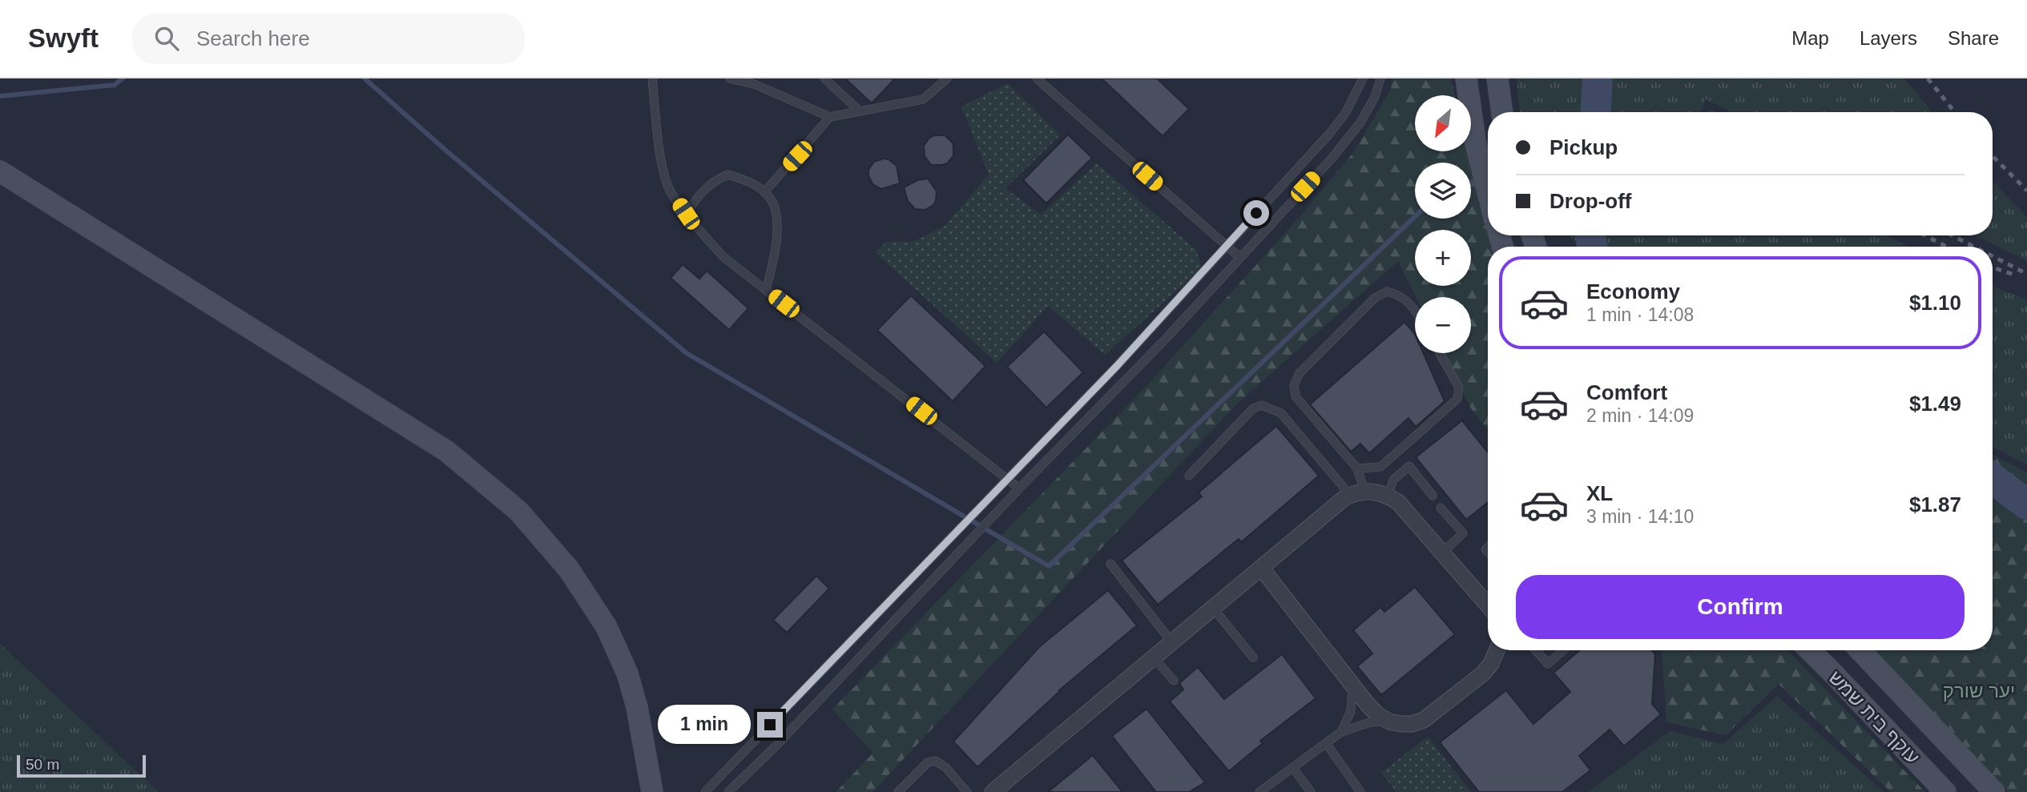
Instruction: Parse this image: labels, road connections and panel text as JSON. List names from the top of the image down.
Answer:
{
  "streets": {
    "main road": ["עוקף בית שמש"]
  },
  "parks": ["יער שורק"],
  "scale_bar": "50 m",
  "north": "bottom left",
  "page": {
    "header": "Swyft",
    "search": "Search here",
    "nav": ["Map", "Layers", "Share"],
    "map_buttons": ["+", "−"],
    "banner": ["Pickup", "Drop-off"],
    "list": [
      {
        "name": "Economy",
        "note": "1 min · 14:08",
        "value": "$1.10"
      },
      {
        "name": "Comfort",
        "note": "2 min · 14:09",
        "value": "$1.49"
      },
      {
        "name": "XL",
        "note": "3 min · 14:10",
        "value": "$1.87"
      }
    ],
    "buttons": "Confirm",
    "bubble": "1 min",
    "scale": "50 m"
  }
}
